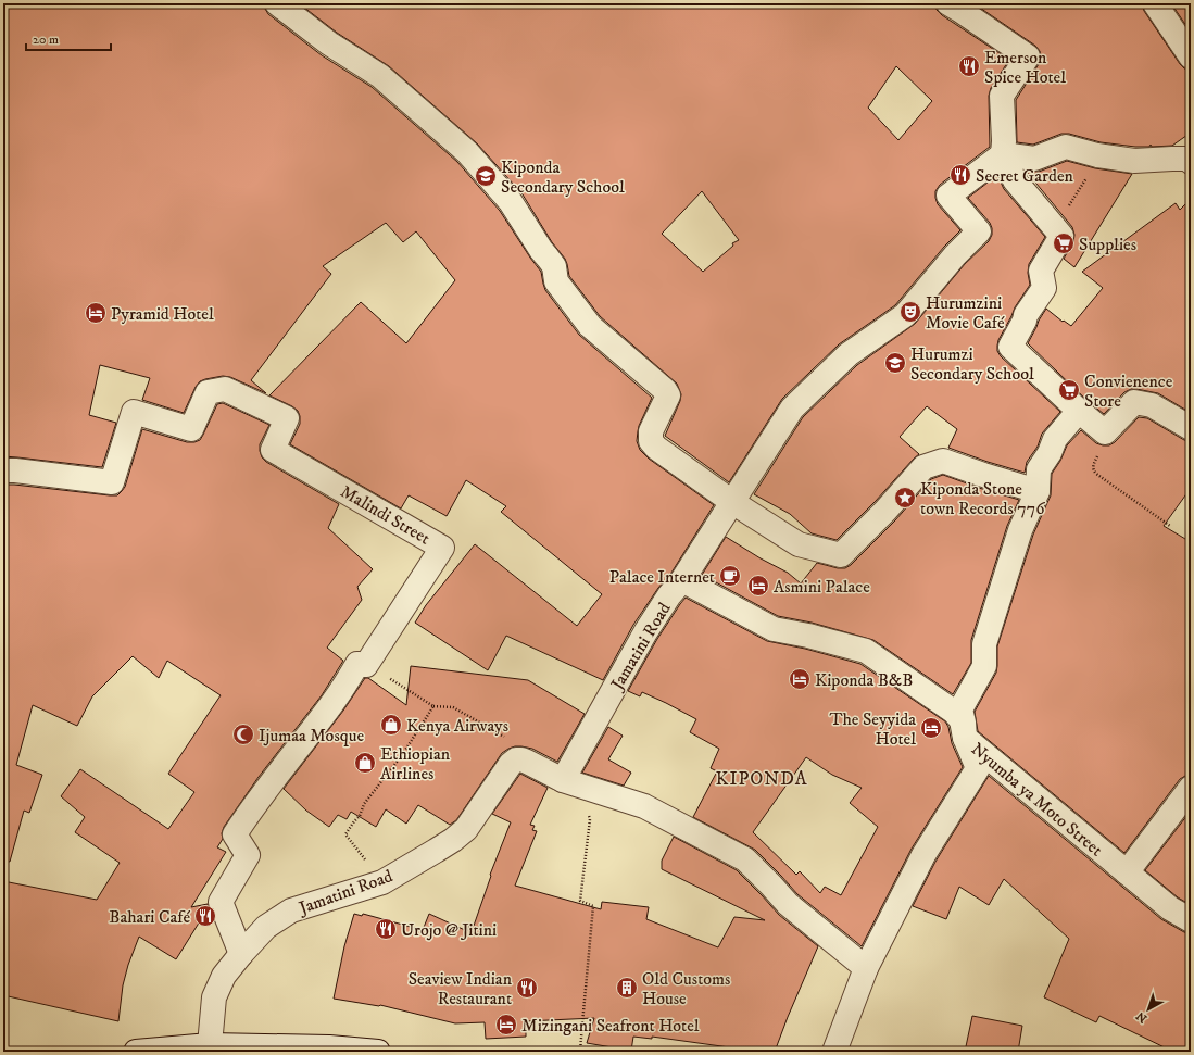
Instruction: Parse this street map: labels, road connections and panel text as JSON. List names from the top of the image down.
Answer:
{
  "streets": {
    "street": ["Malindi Street", "Jamatini Road", "Nyumba ya Moto Street"]
  },
  "crossings": [
    ["Malindi Street", "Jamatini Road"],
    ["Jamatini Road", "Nyumba ya Moto Street"]
  ],
  "districts": ["KIPONDA"],
  "places": {
    "restaurant": [
      "Emerson Spice Hotel",
      "Secret Garden",
      "Bahari Café",
      "Urojo @ Jitini",
      "Seaview Indian Restaurant"
    ],
    "school or university": ["Kiponda Secondary School", "Hurumzi Secondary School"],
    "supermarket": ["Supplies", "Convienence Store"],
    "theatre": ["Hurumzini Movie Café"],
    "hotel": [
      "Pyramid Hotel",
      "Asmini Palace",
      "Kiponda B&B",
      "The Seyyida Hotel",
      "Mizingani Seafront Hotel"
    ],
    "place": ["Kiponda Stone town Records 776"],
    "cafe": ["Palace Internet"],
    "shop": ["Kenya Airways", "Ethiopian Airlines"],
    "mosque": ["Ijumaa Mosque"],
    "building": ["Old Customs House"]
  },
  "scale_bar": "20 m",
  "north": "bottom left"
}
